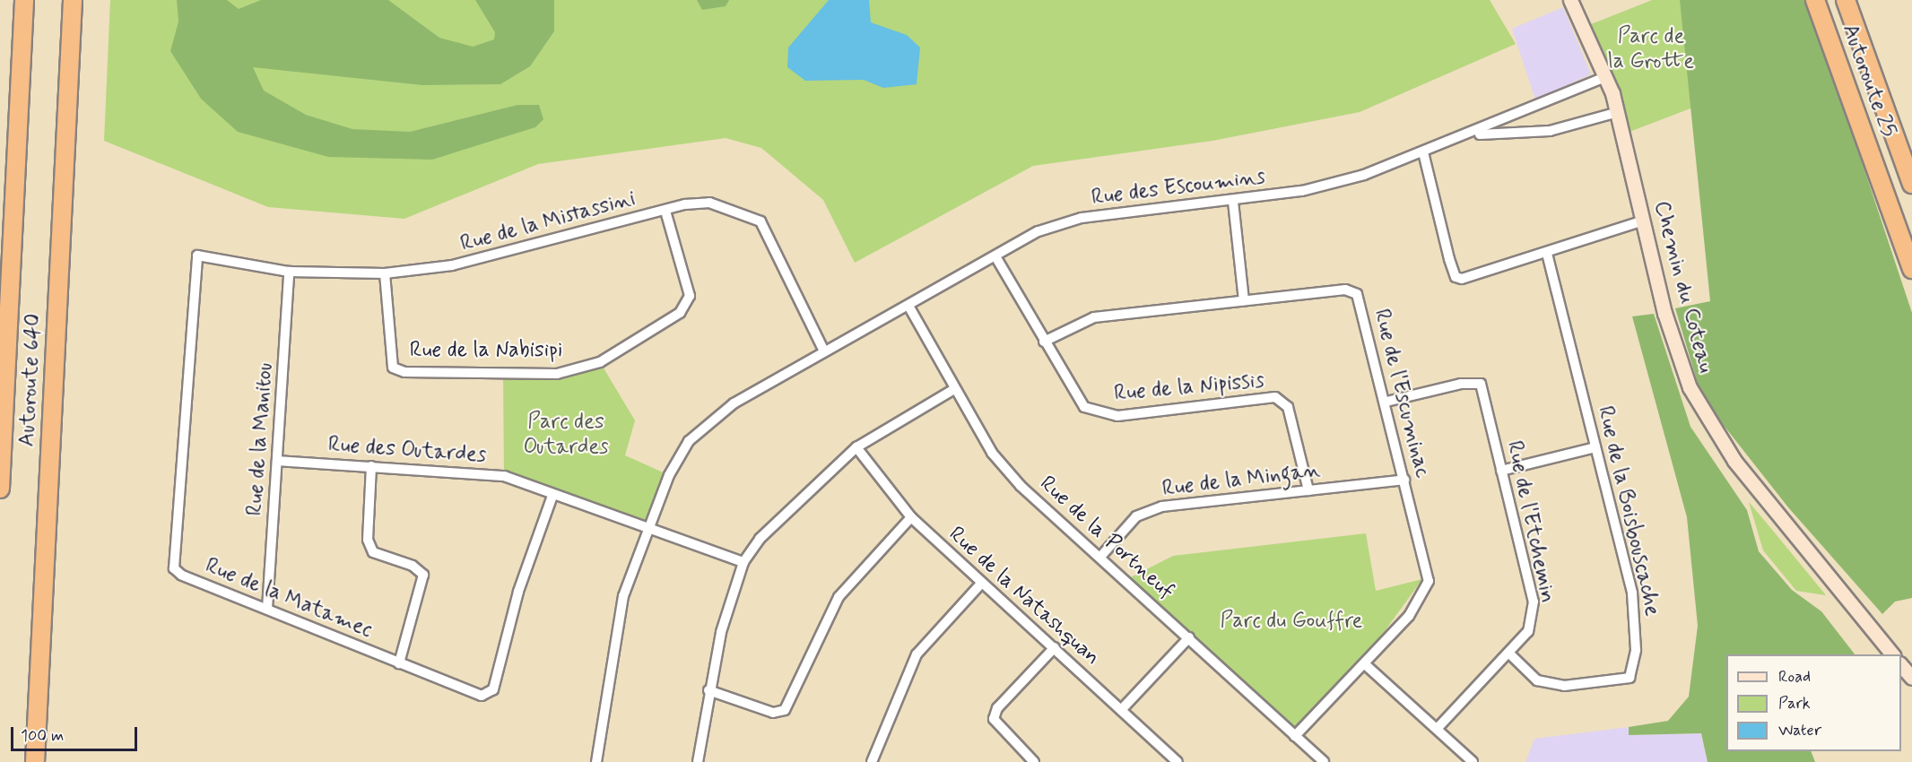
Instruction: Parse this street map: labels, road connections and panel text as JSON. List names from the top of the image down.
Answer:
{
  "streets": {
    "highway": ["Autoroute 25", "Autoroute 640"],
    "street": [
      "Rue des Escoumins",
      "Rue de la Mistassini",
      "Chemin du Coteau",
      "Rue de la Nabisipi",
      "Rue de la Nipissis",
      "Rue de l'Escuminac",
      "Rue de la Manitou",
      "Rue des Outardes",
      "Rue de la Mingan",
      "Rue de la Boisbouscache",
      "Rue de l'Etchemin",
      "Rue de la Portneuf",
      "Rue de la Natashquan",
      "Rue de la Matamec"
    ]
  },
  "crossings": [
    ["Rue des Escoumins", "Rue de la Mistassini"],
    ["Rue des Escoumins", "Chemin du Coteau"],
    ["Rue des Escoumins", "Rue de la Nipissis"],
    ["Rue des Escoumins", "Rue des Outardes"],
    ["Rue des Escoumins", "Rue de la Portneuf"],
    ["Rue de la Mistassini", "Rue de la Nabisipi"],
    ["Rue de la Mistassini", "Rue de la Manitou"],
    ["Rue de la Mistassini", "Rue de la Matamec"],
    ["Rue de la Nipissis", "Rue de l'Escuminac"],
    ["Rue de la Nipissis", "Rue de la Mingan"],
    ["Rue de l'Escuminac", "Rue de la Mingan"],
    ["Rue de l'Escuminac", "Rue de l'Etchemin"],
    ["Rue de l'Escuminac", "Rue de la Portneuf"],
    ["Rue de la Manitou", "Rue des Outardes"],
    ["Rue de la Manitou", "Rue de la Matamec"],
    ["Rue des Outardes", "Rue de la Matamec"],
    ["Rue de la Mingan", "Rue de la Portneuf"],
    ["Rue de la Boisbouscache", "Rue de l'Etchemin"]
  ],
  "parks": ["Parc de la Grotte", "Parc des Outardes", "Parc du Gouffre"],
  "legend": ["Road", "Park", "Water"],
  "scale_bar": "100 m"
}
